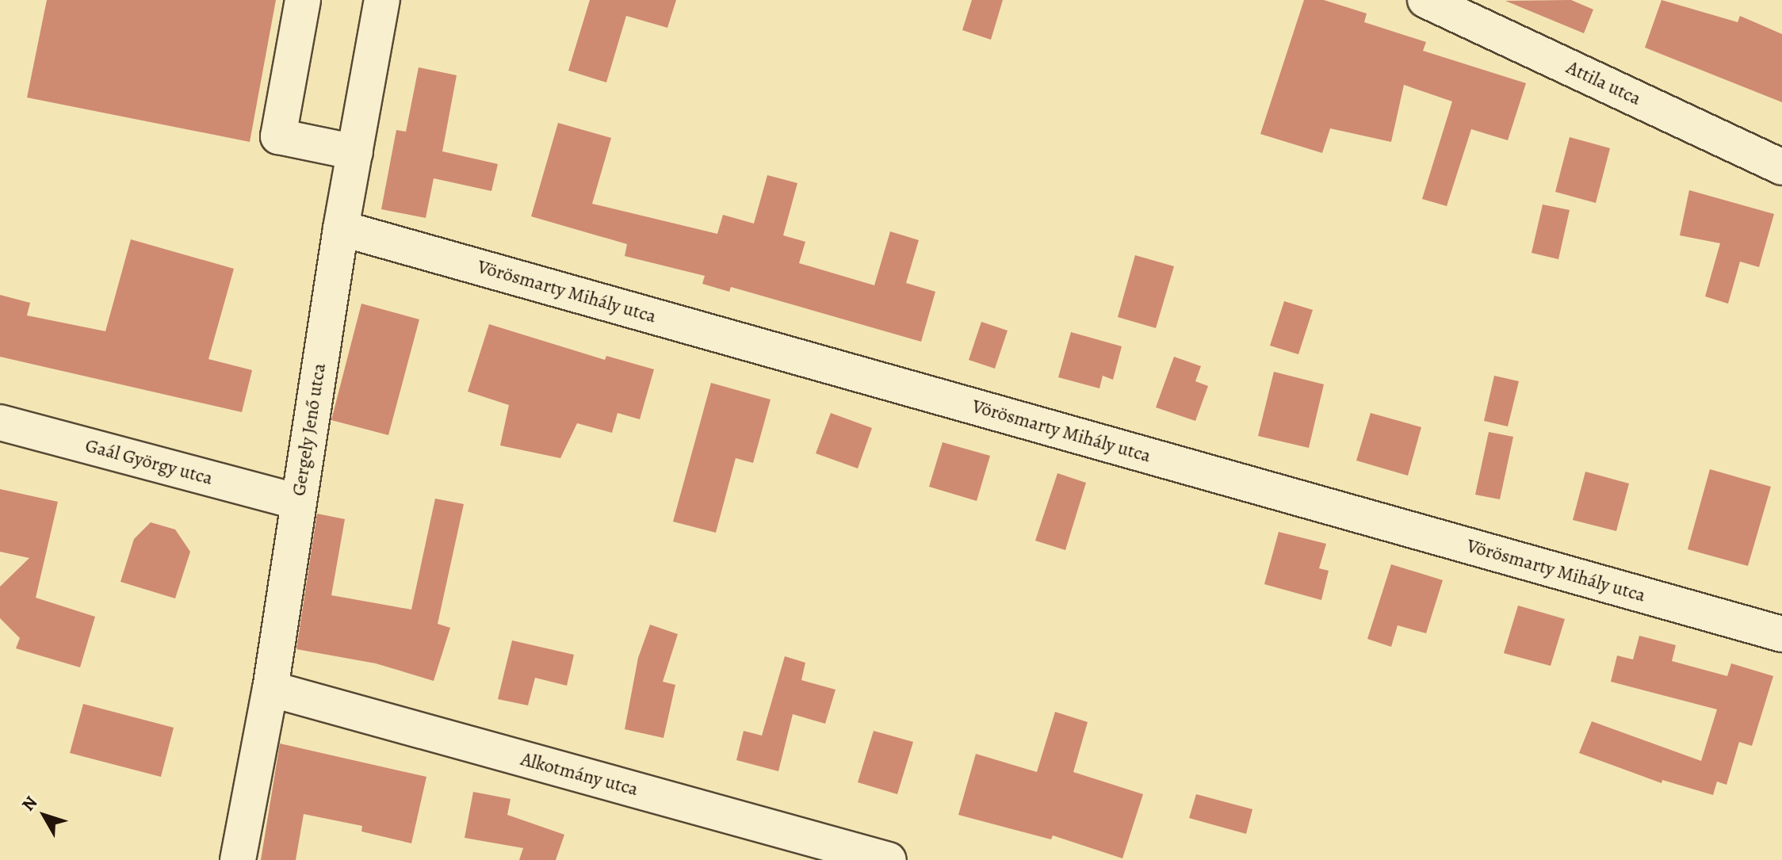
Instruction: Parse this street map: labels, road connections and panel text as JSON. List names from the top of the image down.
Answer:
{
  "streets": {
    "street": [
      "Attila utca",
      "Vörösmarty Mihály utca",
      "Gergely Jenő utca",
      "Gaál György utca",
      "Alkotmány utca"
    ]
  },
  "crossings": [
    ["Vörösmarty Mihály utca", "Gergely Jenő utca"],
    ["Gergely Jenő utca", "Gaál György utca"],
    ["Gergely Jenő utca", "Alkotmány utca"]
  ],
  "north": "top left"
}
